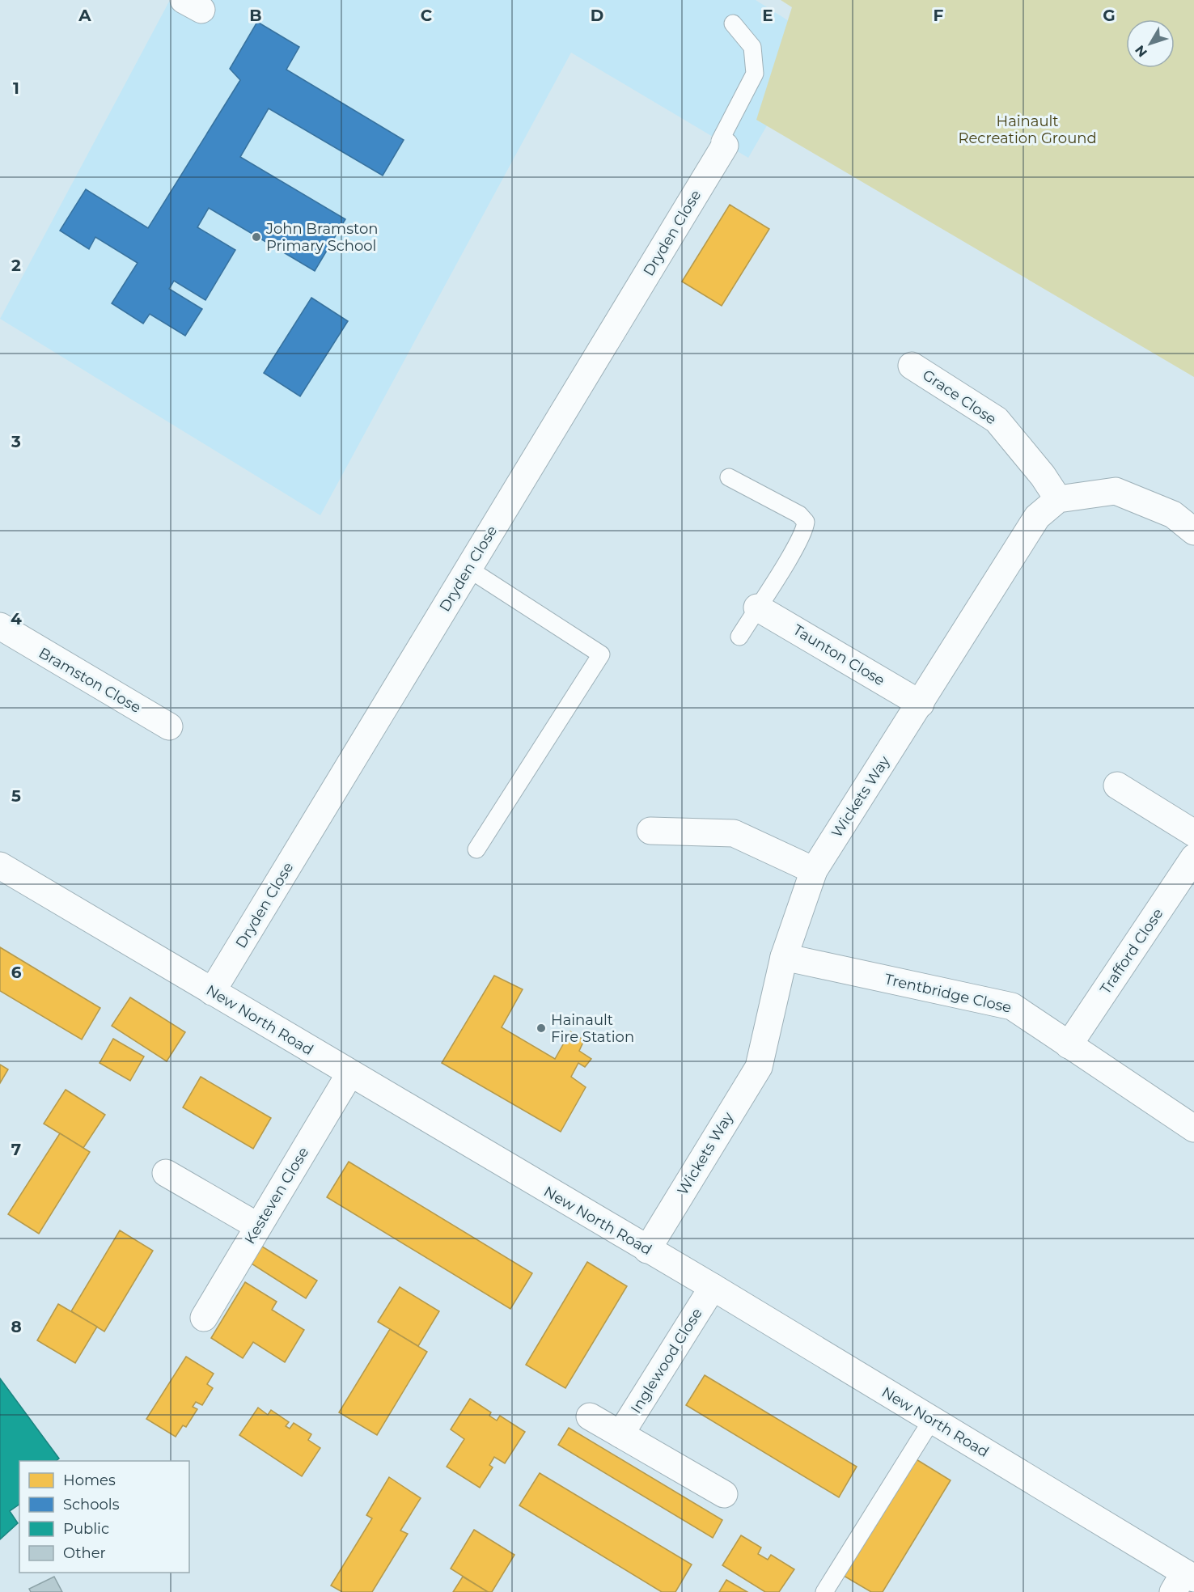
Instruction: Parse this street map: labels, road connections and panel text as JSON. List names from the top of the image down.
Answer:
{
  "streets": {
    "street": [
      "Dryden Close",
      "Grace Close",
      "Taunton Close",
      "Bramston Close",
      "Wickets Way",
      "Trafford Close",
      "Trentbridge Close",
      "New North Road",
      "Kesteven Close",
      "Inglewood Close"
    ]
  },
  "crossings": [
    ["Dryden Close", "New North Road"],
    ["Grace Close", "Wickets Way"],
    ["Taunton Close", "Wickets Way"],
    ["Wickets Way", "Trentbridge Close"],
    ["Wickets Way", "New North Road"],
    ["Trafford Close", "Trentbridge Close"],
    ["New North Road", "Kesteven Close"],
    ["New North Road", "Inglewood Close"]
  ],
  "parks": ["Hainault Recreation Ground"],
  "places": ["John Bramston Primary School", "Hainault Fire Station"],
  "legend": [
    "Homes",
    "Schools",
    "Public",
    "Other"
  ],
  "north": "bottom left",
  "grid": {
    "columns": [
      "A",
      "B",
      "C",
      "D",
      "E",
      "F",
      "G"
    ],
    "rows": [
      "1",
      "2",
      "3",
      "4",
      "5",
      "6",
      "7",
      "8"
    ]
  }
}
